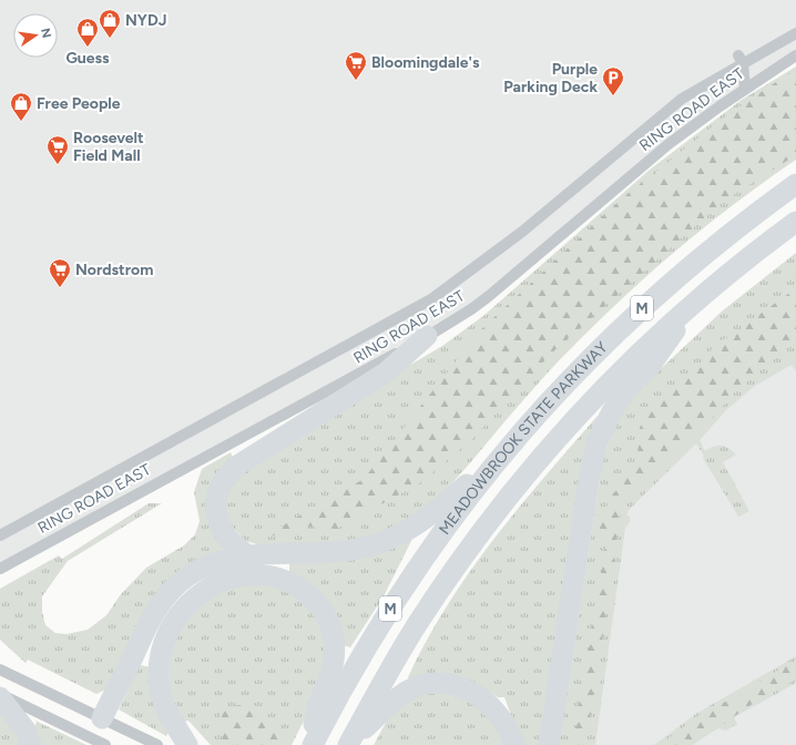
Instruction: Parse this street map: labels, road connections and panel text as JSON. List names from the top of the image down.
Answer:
{
  "streets": {
    "highway": ["M", "MEADOWBROOK STATE PARKWAY"],
    "street": ["RING ROAD EAST"]
  },
  "places": {
    "shop": ["NYDJ", "Guess", "Free People"],
    "supermarket": ["Bloomingdale's", "Roosevelt Field Mall", "Nordstrom"],
    "parking": ["Purple Parking Deck"]
  },
  "north": "right"
}
